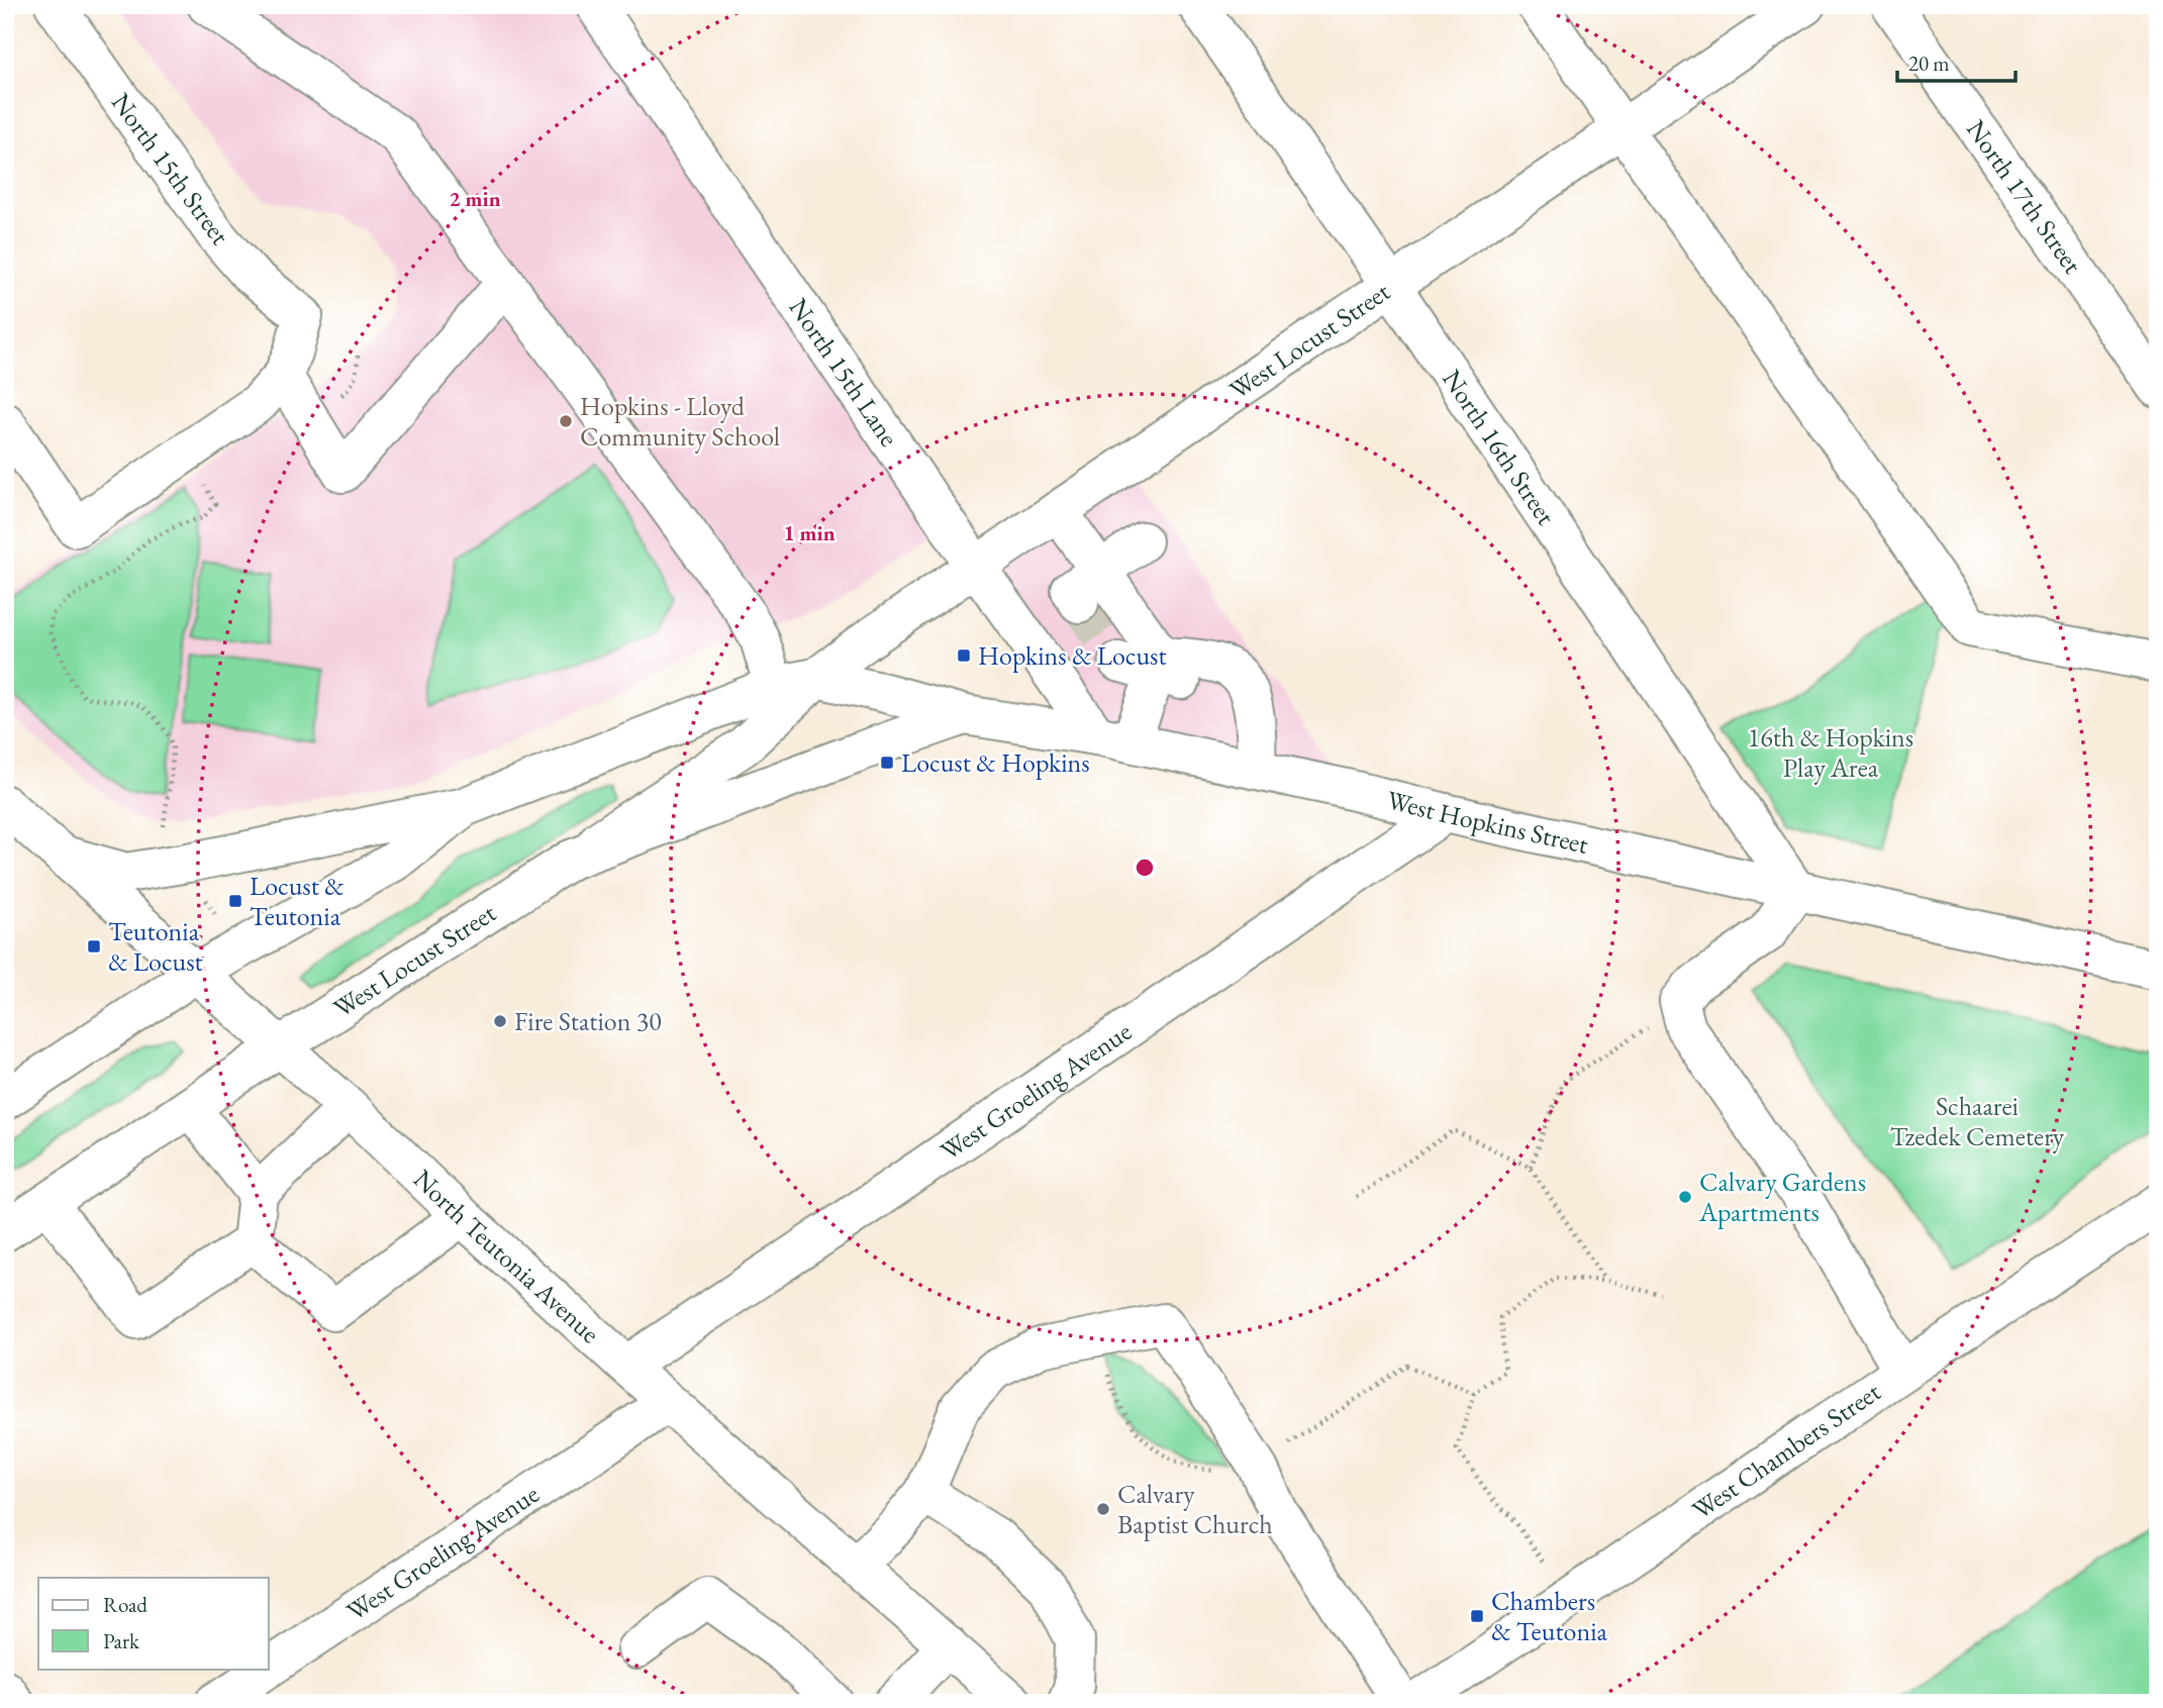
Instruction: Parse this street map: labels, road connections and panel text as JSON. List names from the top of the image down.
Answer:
{
  "streets": {
    "street": [
      "North 15th Street",
      "North 17th Street",
      "West Locust Street",
      "North 15th Lane",
      "North 16th Street",
      "West Hopkins Street",
      "West Groeling Avenue",
      "North Teutonia Avenue",
      "West Chambers Street"
    ]
  },
  "crossings": [
    ["West Locust Street", "North 15th Lane"],
    ["West Locust Street", "North 16th Street"],
    ["West Locust Street", "West Hopkins Street"],
    ["West Locust Street", "North Teutonia Avenue"],
    ["North 15th Lane", "West Hopkins Street"],
    ["North 16th Street", "West Hopkins Street"],
    ["West Hopkins Street", "West Groeling Avenue"],
    ["West Groeling Avenue", "North Teutonia Avenue"]
  ],
  "parks": ["16th & Hopkins Play Area", "Schaarei Tzedek Cemetery"],
  "places": {
    "other": [
      "Hopkins - Lloyd Community School",
      "Fire Station 30",
      "Calvary Gardens Apartments",
      "Calvary Baptist Church"
    ],
    "transit": [
      "Hopkins & Locust",
      "Locust & Hopkins",
      "Locust & Teutonia",
      "Teutonia & Locust",
      "Chambers & Teutonia"
    ]
  },
  "legend": ["Road", "Park"],
  "scale_bar": "20 m",
  "rings": ["2 min", "1 min"]
}
